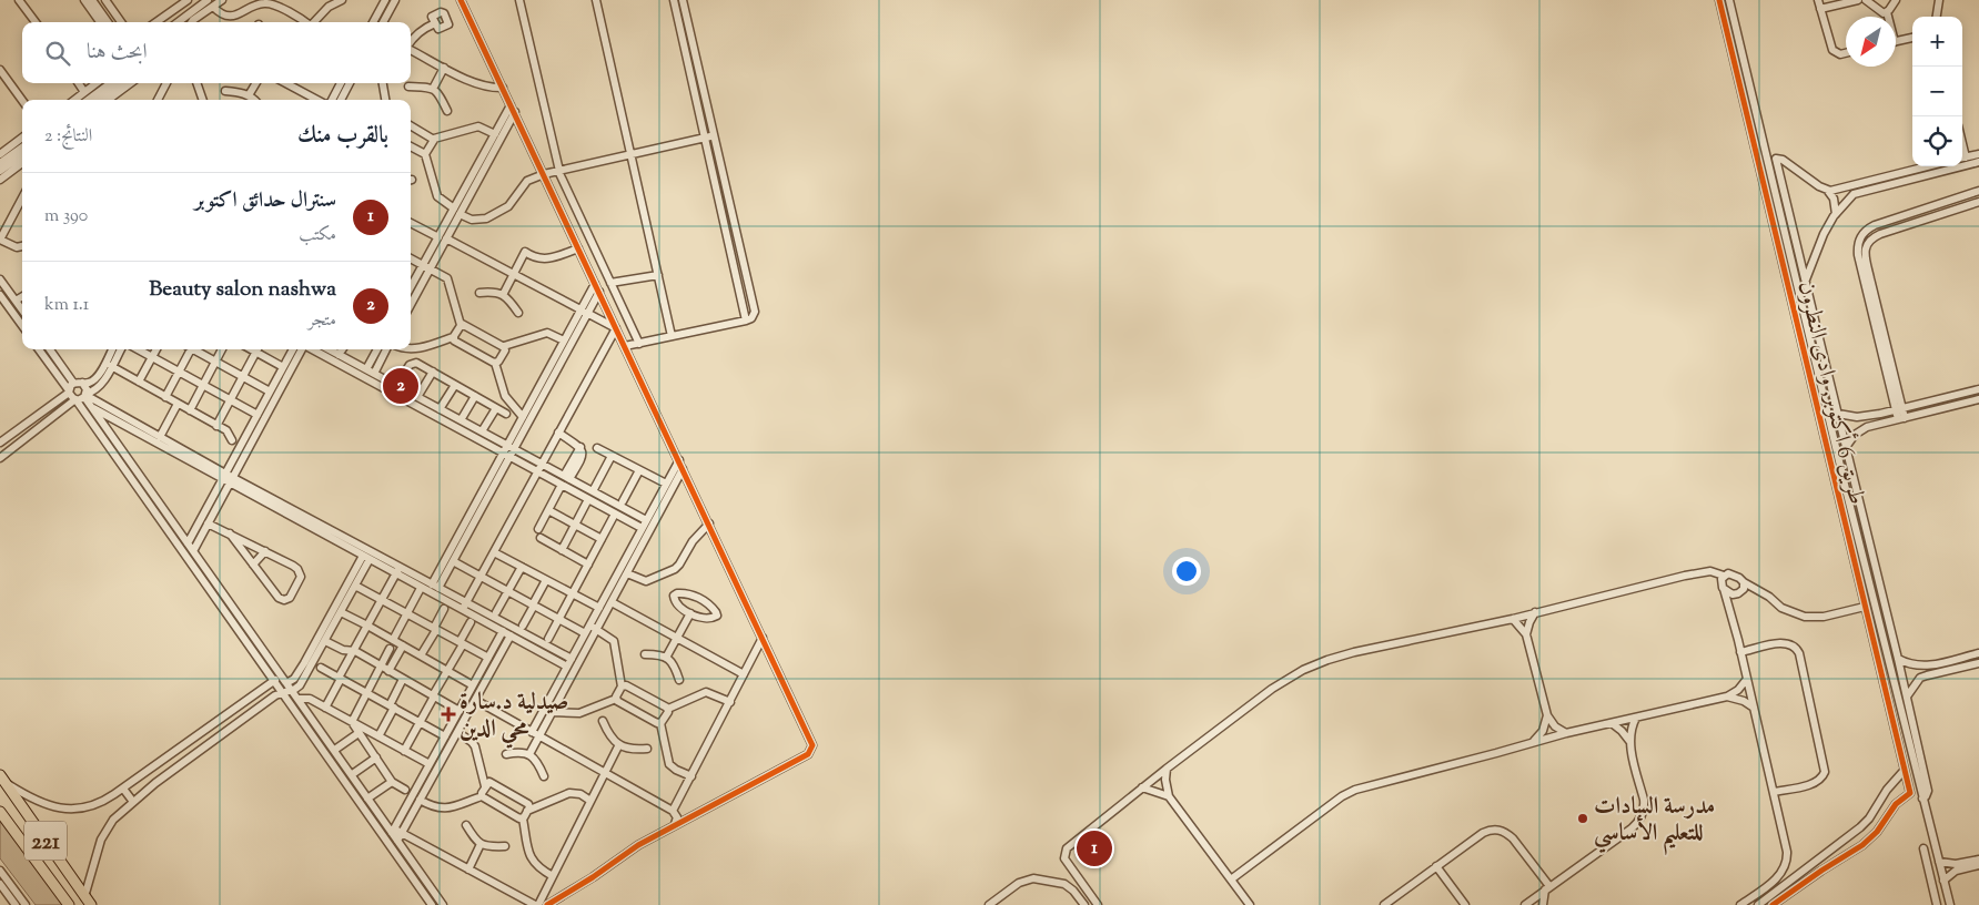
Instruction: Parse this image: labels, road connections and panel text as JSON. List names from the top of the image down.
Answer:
{
  "streets": {
    "highway": ["221"],
    "street": ["طريق 6 أكتوبر, وادى النطرون"]
  },
  "places": {
    "health": ["صيدلية د.سارة محي الدين"],
    "other": ["مدرسة السادات للتعليم الأساسي"]
  },
  "north": "bottom left",
  "page": {
    "map_buttons": ["+", "−"],
    "search": "ابحث هنا",
    "heading": ["بالقرب منك", "النتائج: 2"],
    "list": [
      {
        "mark": "1",
        "name": "سنترال حدائق اكتوبر",
        "note": "مكتب",
        "value": "390 m"
      },
      {
        "mark": "2",
        "name": "Beauty salon nashwa",
        "note": "متجر",
        "value": "1.1 km"
      }
    ],
    "pins": ["2", "1"]
  }
}
